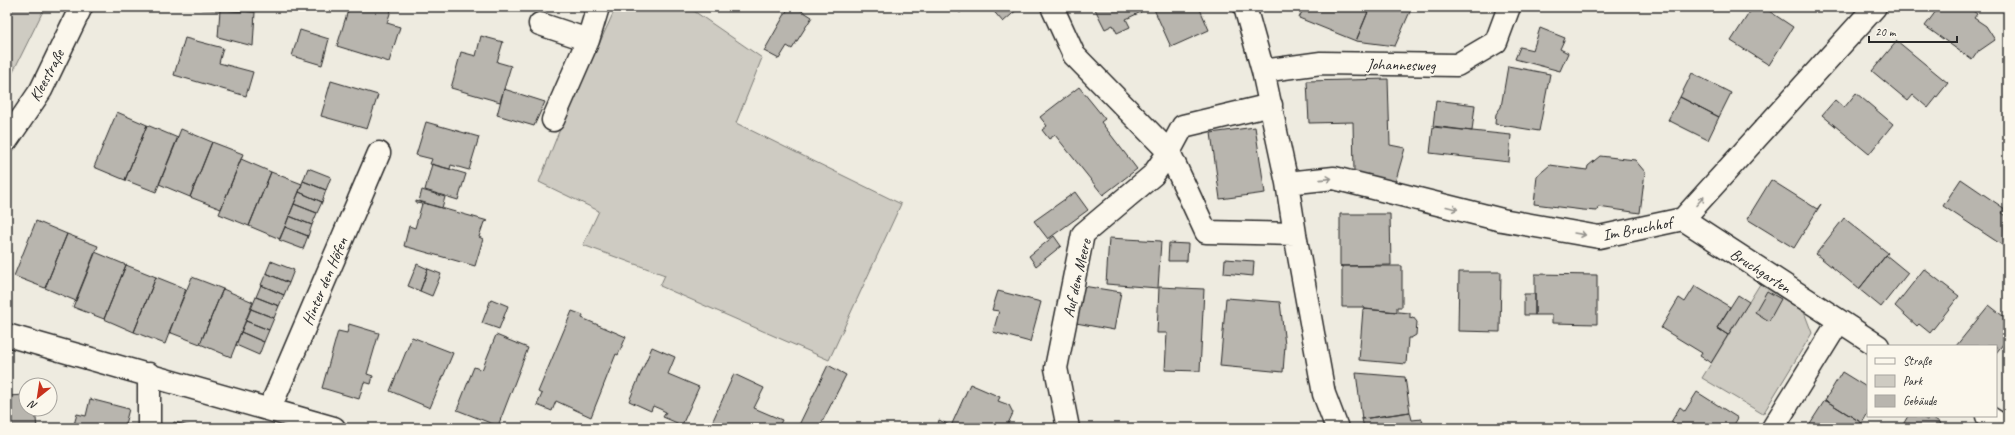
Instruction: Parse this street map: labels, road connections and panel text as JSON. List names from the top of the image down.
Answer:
{
  "streets": {
    "street": [
      "Johannesweg",
      "Kleestraße",
      "Im Bruchhof",
      "Bruchgarten",
      "Auf dem Meere",
      "Hinter den Höfen"
    ]
  },
  "crossings": [
    ["Im Bruchhof", "Bruchgarten"]
  ],
  "one_way": ["Im Bruchhof"],
  "legend": ["Straße", "Park", "Gebäude"],
  "scale_bar": "20 m",
  "north": "bottom left"
}
